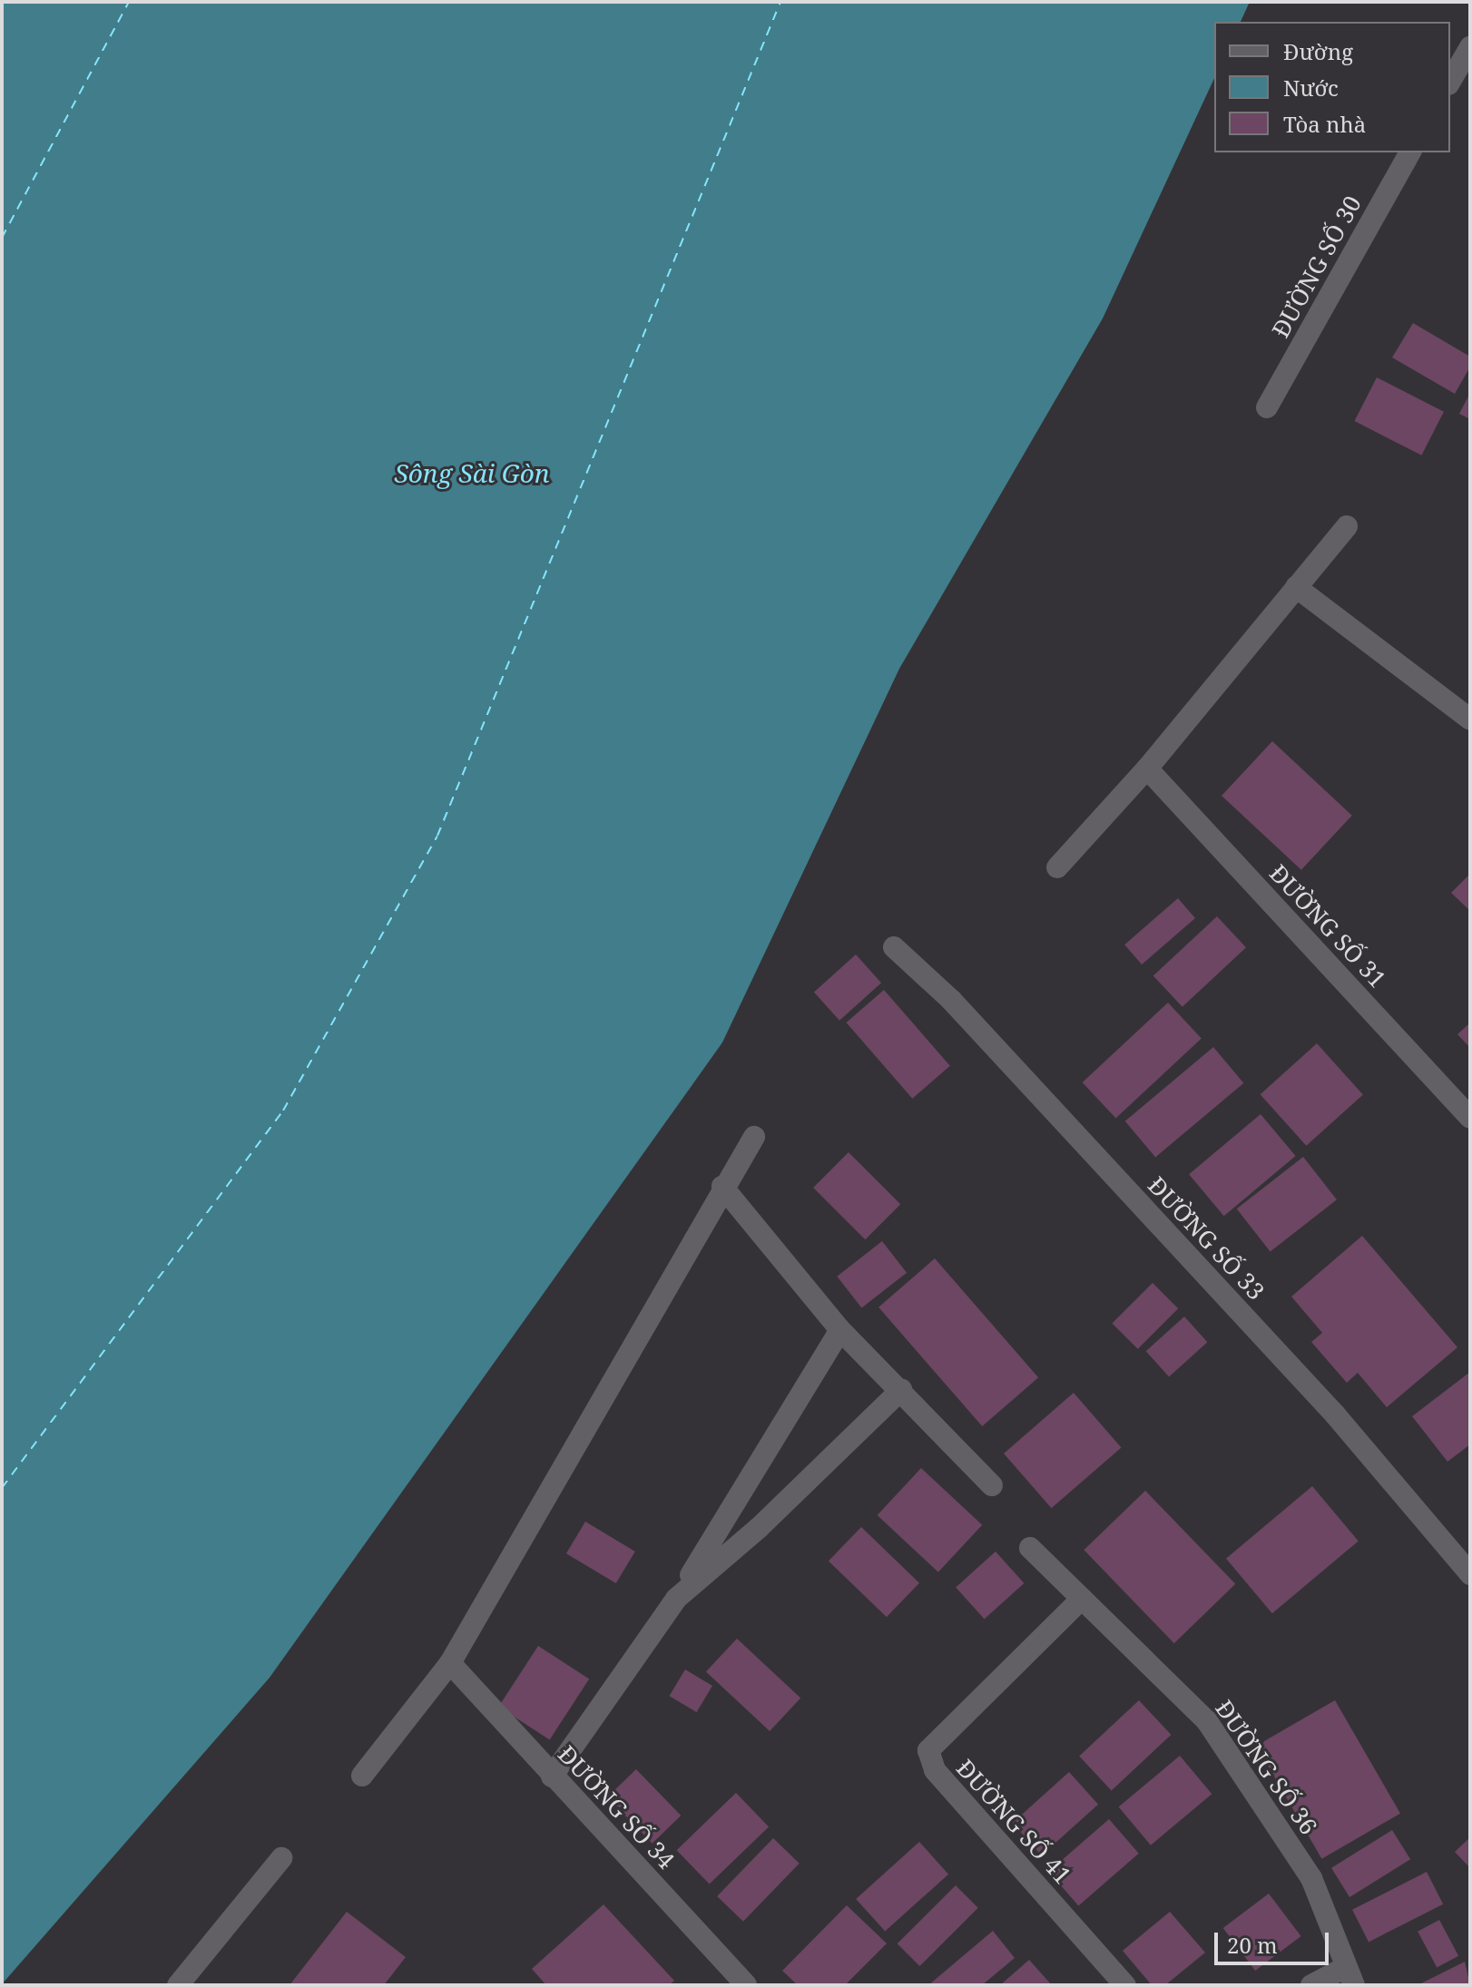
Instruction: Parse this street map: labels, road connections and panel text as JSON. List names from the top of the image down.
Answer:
{
  "streets": {
    "street": [
      "ĐƯỜNG SỐ 30",
      "ĐƯỜNG SỐ 31",
      "ĐƯỜNG SỐ 33",
      "ĐƯỜNG SỐ 36",
      "ĐƯỜNG SỐ 34",
      "ĐƯỜNG SỐ 41"
    ]
  },
  "crossings": [
    ["ĐƯỜNG SỐ 36", "ĐƯỜNG SỐ 41"]
  ],
  "water": ["Sông Sài Gòn"],
  "legend": ["Đường", "Nước", "Tòa nhà"],
  "scale_bar": "20 m"
}
